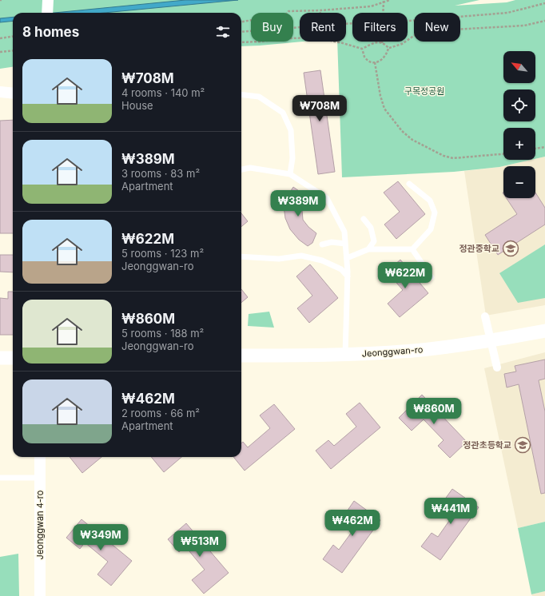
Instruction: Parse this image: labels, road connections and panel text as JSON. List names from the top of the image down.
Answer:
{
  "streets": {
    "street": ["Jeonggwan-ro", "Jeonggwan 4-ro"]
  },
  "parks": ["구목정공원"],
  "places": {
    "school or university": ["정관중학교", "정관초등학교"]
  },
  "north": "top left",
  "page": {
    "chip": [
      "Buy",
      "Rent",
      "Filters",
      "New"
    ],
    "heading": "8 homes",
    "map_buttons": ["+", "−"],
    "list": [
      {
        "name": "₩708M",
        "note": "4 rooms · 140 m² · House"
      },
      {
        "name": "₩389M",
        "note": "3 rooms · 83 m² · Apartment"
      },
      {
        "name": "₩622M",
        "note": "5 rooms · 123 m² · Jeonggwan-ro"
      },
      {
        "name": "₩860M",
        "note": "5 rooms · 188 m² · Jeonggwan-ro"
      },
      {
        "name": "₩462M",
        "note": "2 rooms · 66 m² · Apartment"
      }
    ],
    "price": [
      "₩708M",
      "₩389M",
      "₩622M",
      "₩860M",
      "₩441M",
      "₩462M",
      "₩349M",
      "₩513M"
    ]
  }
}
